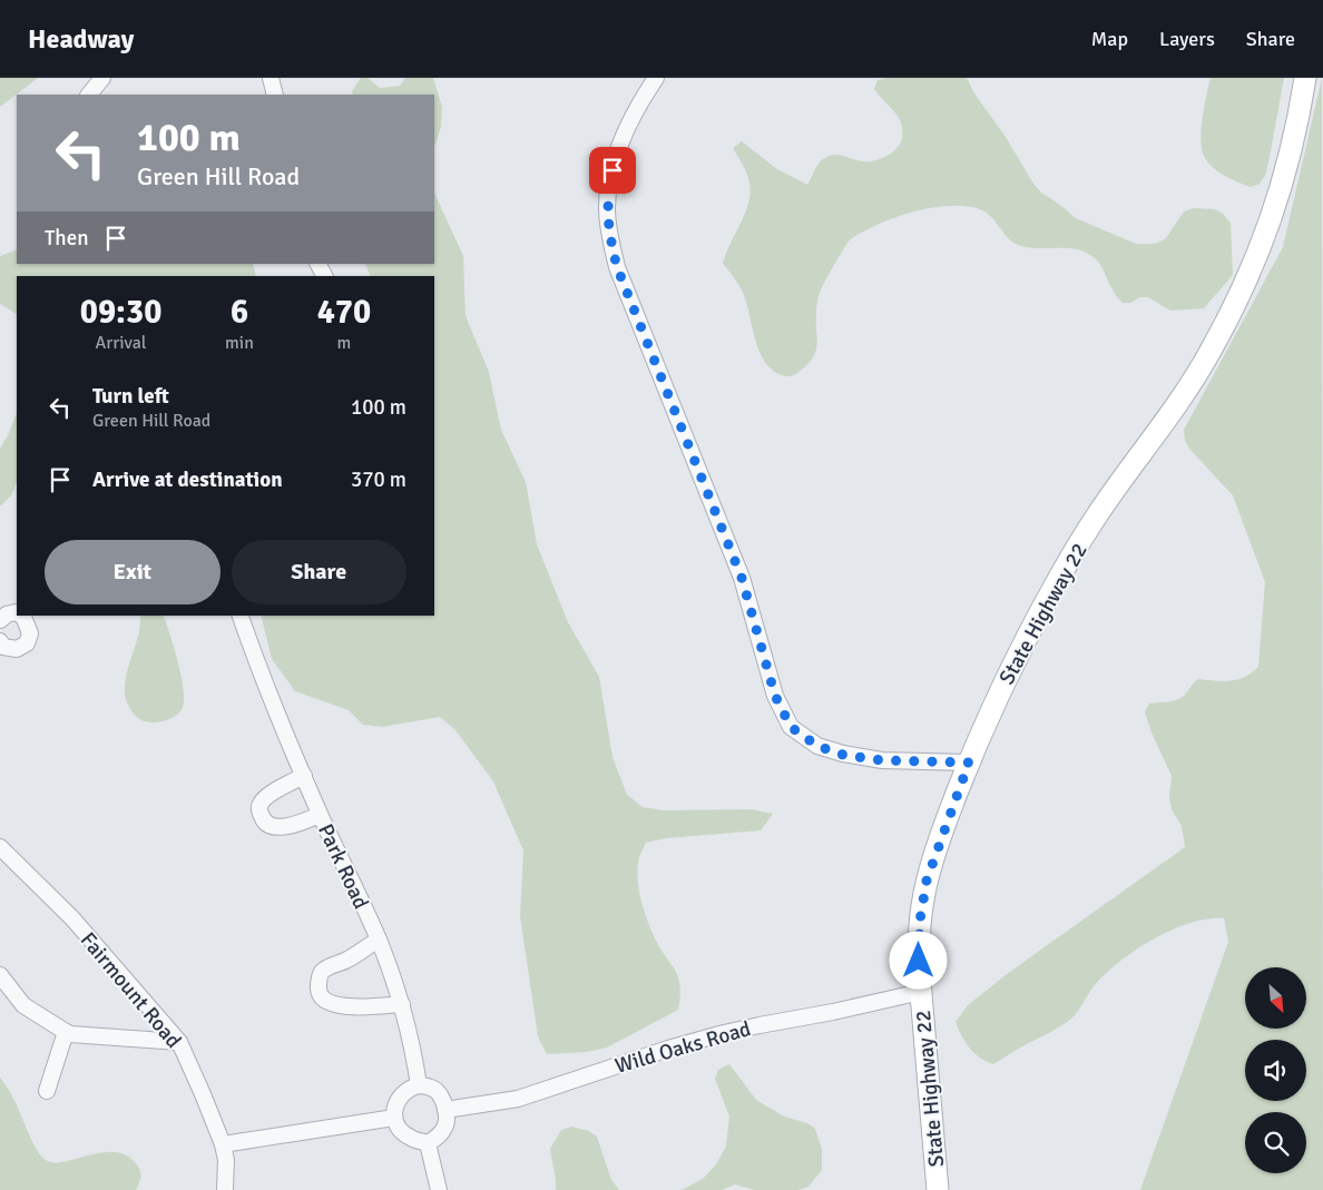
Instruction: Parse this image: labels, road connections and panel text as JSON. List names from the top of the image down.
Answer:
{
  "streets": {
    "main road": ["State Highway 22"],
    "street": ["Park Road", "Fairmount Road", "Wild Oaks Road"]
  },
  "crossings": [
    ["State Highway 22", "Wild Oaks Road"],
    ["Park Road", "Wild Oaks Road"]
  ],
  "north": "bottom right",
  "page": {
    "header": "Headway",
    "nav": ["Map", "Layers", "Share"],
    "turn": ["100 m", "Green Hill Road"],
    "then": "Then",
    "eta": [
      "09:30",
      "Arrival",
      "6",
      "min",
      "470",
      "m"
    ],
    "list": [
      {
        "name": "Turn left",
        "note": "Green Hill Road",
        "value": "100 m"
      },
      {
        "name": "Arrive at destination",
        "value": "370 m"
      }
    ],
    "buttons": ["Exit", "Share"]
  }
}
